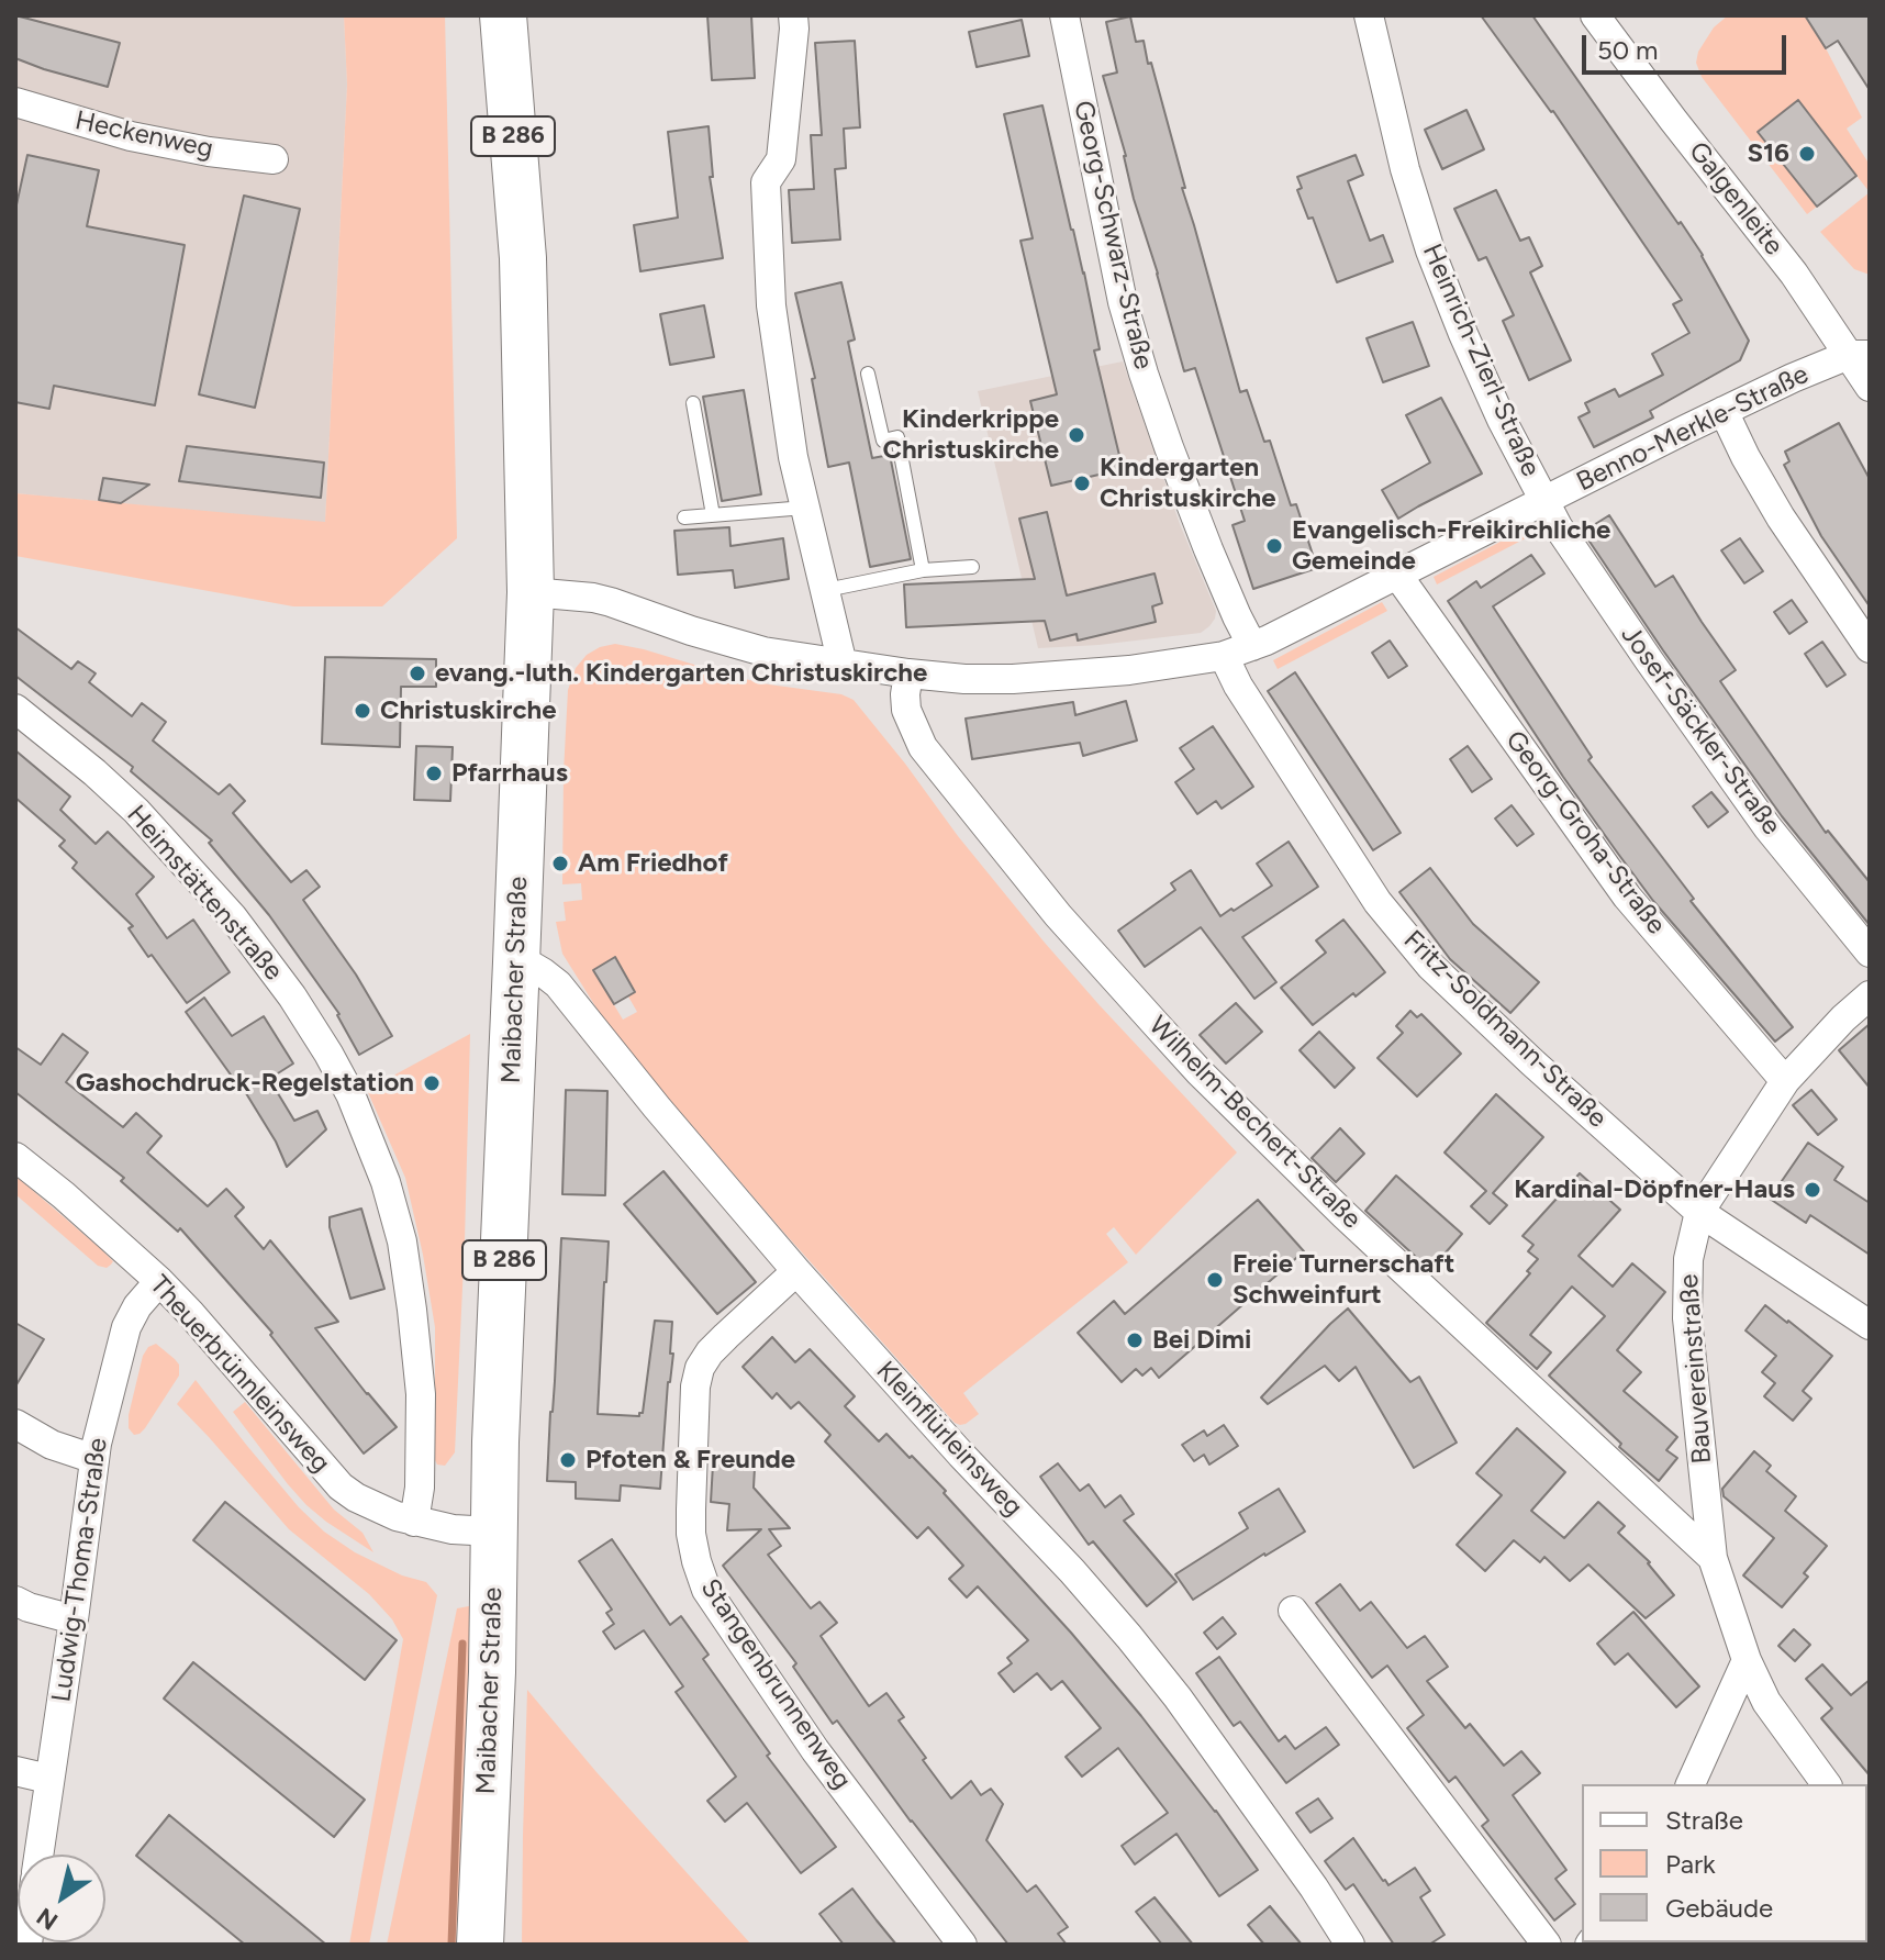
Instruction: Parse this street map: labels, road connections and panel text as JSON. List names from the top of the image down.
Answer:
{
  "streets": {
    "main road": ["B 286", "Maibacher Straße"],
    "street": [
      "Heckenweg",
      "Galgenleite",
      "Georg-Schwarz-Straße",
      "Heinrich-Zierl-Straße",
      "Benno-Merkle-Straße",
      "Josef-Säckler-Straße",
      "Georg-Groha-Straße",
      "Heimstättenstraße",
      "Fritz-Soldmann-Straße",
      "Wilhelm-Bechert-Straße",
      "Bauvereinstraße",
      "Theuerbrünnleinsweg",
      "Kleinflürleinsweg",
      "Ludwig-Thoma-Straße",
      "Stangenbrunnenweg"
    ]
  },
  "crossings": [
    ["Galgenleite", "Benno-Merkle-Straße"],
    ["Georg-Schwarz-Straße", "Benno-Merkle-Straße"],
    ["Heinrich-Zierl-Straße", "Benno-Merkle-Straße"],
    ["Heinrich-Zierl-Straße", "Josef-Säckler-Straße"],
    ["Benno-Merkle-Straße", "Josef-Säckler-Straße"],
    ["Benno-Merkle-Straße", "Georg-Groha-Straße"],
    ["Benno-Merkle-Straße", "Maibacher Straße"],
    ["Benno-Merkle-Straße", "Fritz-Soldmann-Straße"],
    ["Benno-Merkle-Straße", "Wilhelm-Bechert-Straße"],
    ["Georg-Groha-Straße", "Bauvereinstraße"],
    ["Heimstättenstraße", "Theuerbrünnleinsweg"],
    ["Maibacher Straße", "Theuerbrünnleinsweg"],
    ["Maibacher Straße", "Kleinflürleinsweg"],
    ["Fritz-Soldmann-Straße", "Bauvereinstraße"],
    ["Wilhelm-Bechert-Straße", "Bauvereinstraße"],
    ["Theuerbrünnleinsweg", "Ludwig-Thoma-Straße"],
    ["Kleinflürleinsweg", "Stangenbrunnenweg"]
  ],
  "places": [
    "S16",
    "Kinderkrippe Christuskirche",
    "Kindergarten Christuskirche",
    "Evangelisch-Freikirchliche Gemeinde",
    "evang.-luth. Kindergarten Christuskirche",
    "Christuskirche",
    "Pfarrhaus",
    "Am Friedhof",
    "Gashochdruck-Regelstation",
    "Kardinal-Döpfner-Haus",
    "Freie Turnerschaft Schweinfurt",
    "Bei Dimi",
    "Pfoten & Freunde"
  ],
  "legend": ["Straße", "Park", "Gebäude"],
  "scale_bar": "50 m",
  "north": "bottom left"
}
